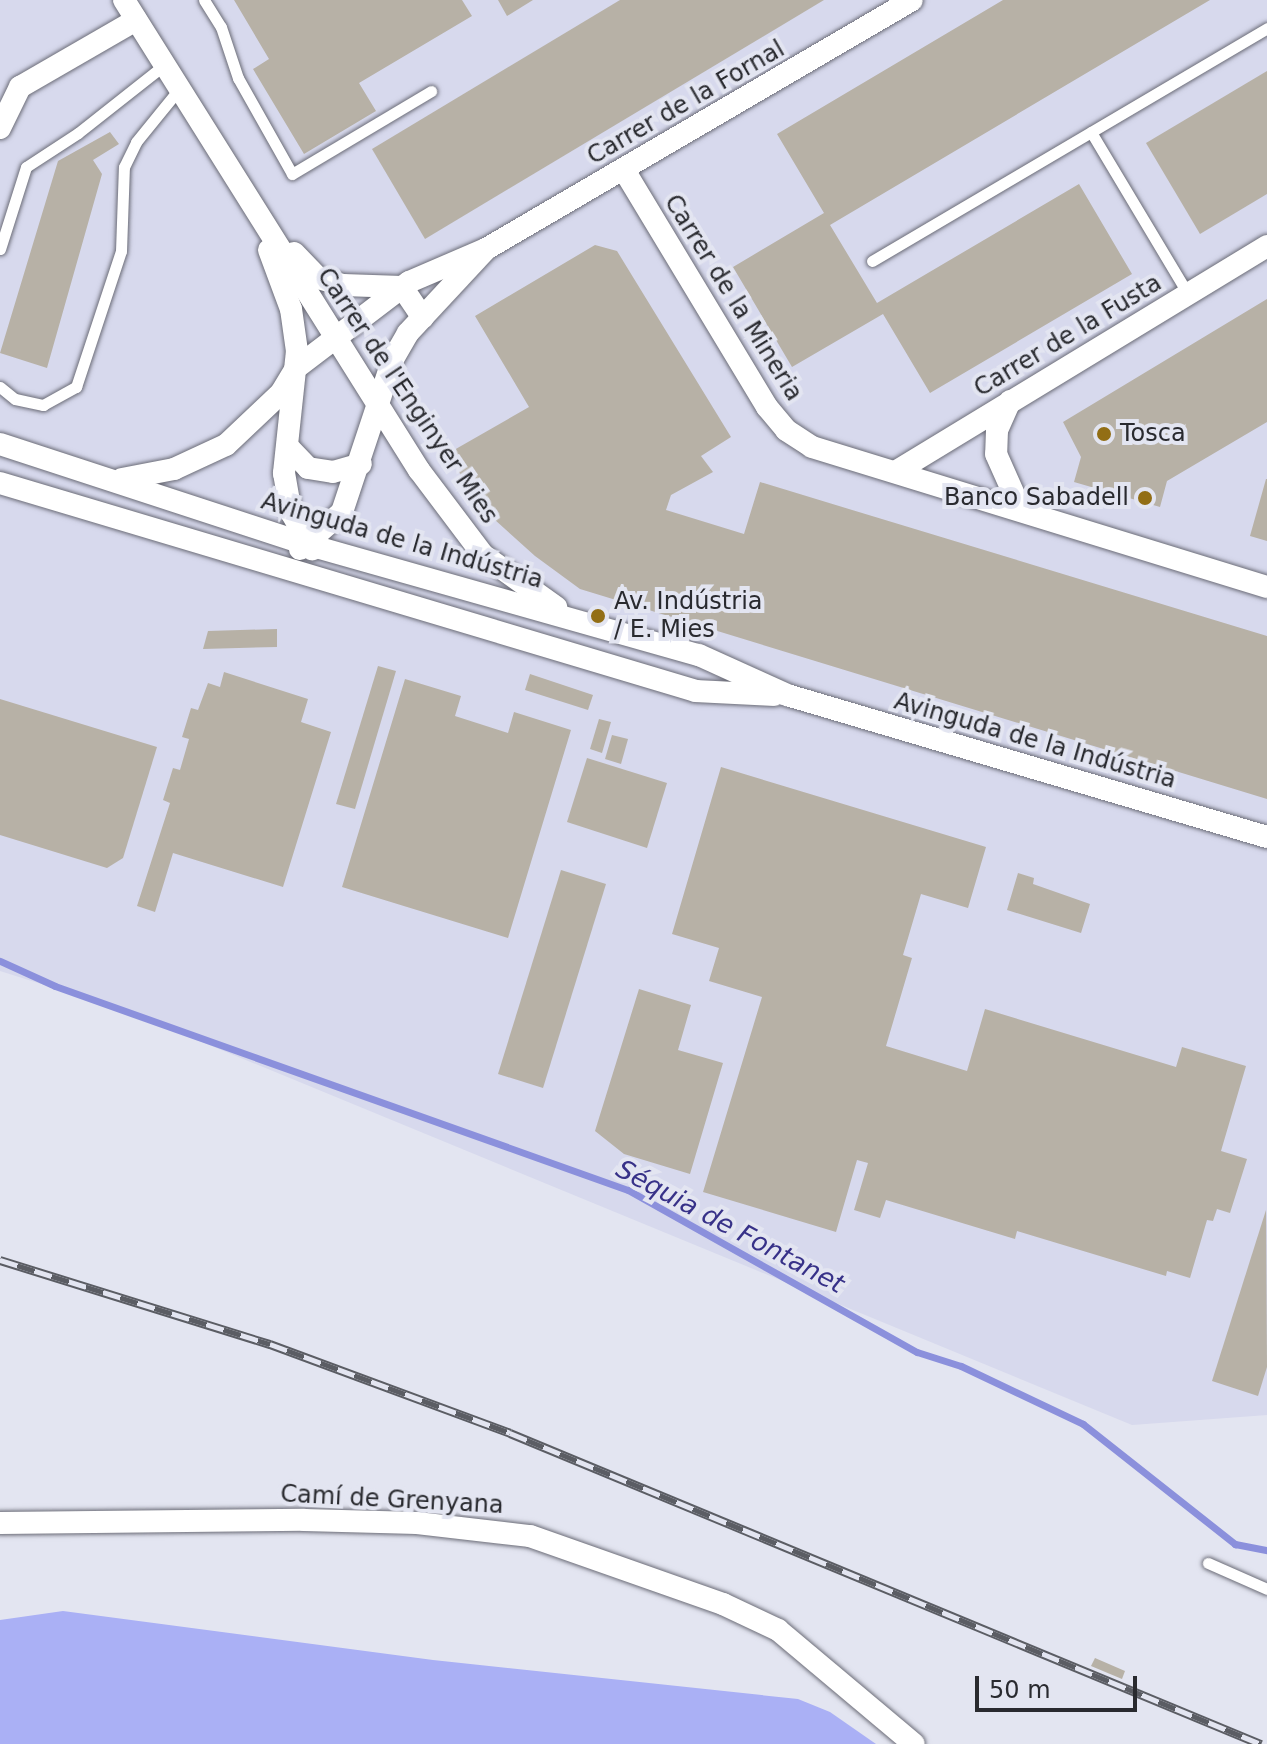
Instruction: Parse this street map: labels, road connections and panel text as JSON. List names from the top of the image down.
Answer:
{
  "streets": {
    "street": [
      "Carrer de la Fornal",
      "Carrer de la Mineria",
      "Carrer de la Fusta",
      "Carrer de l'Enginyer Mies",
      "Avinguda de la Indústria",
      "Camí de Grenyana"
    ]
  },
  "crossings": [
    ["Carrer de la Fornal", "Carrer de la Mineria"],
    ["Carrer de la Fornal", "Carrer de l'Enginyer Mies"],
    ["Carrer de la Fornal", "Avinguda de la Indústria"],
    ["Carrer de la Mineria", "Carrer de la Fusta"],
    ["Carrer de l'Enginyer Mies", "Avinguda de la Indústria"]
  ],
  "water": ["Séquia de Fontanet"],
  "places": ["Tosca", "Banco Sabadell", "Av. Indústria / E. Mies"],
  "scale_bar": "50 m"
}
